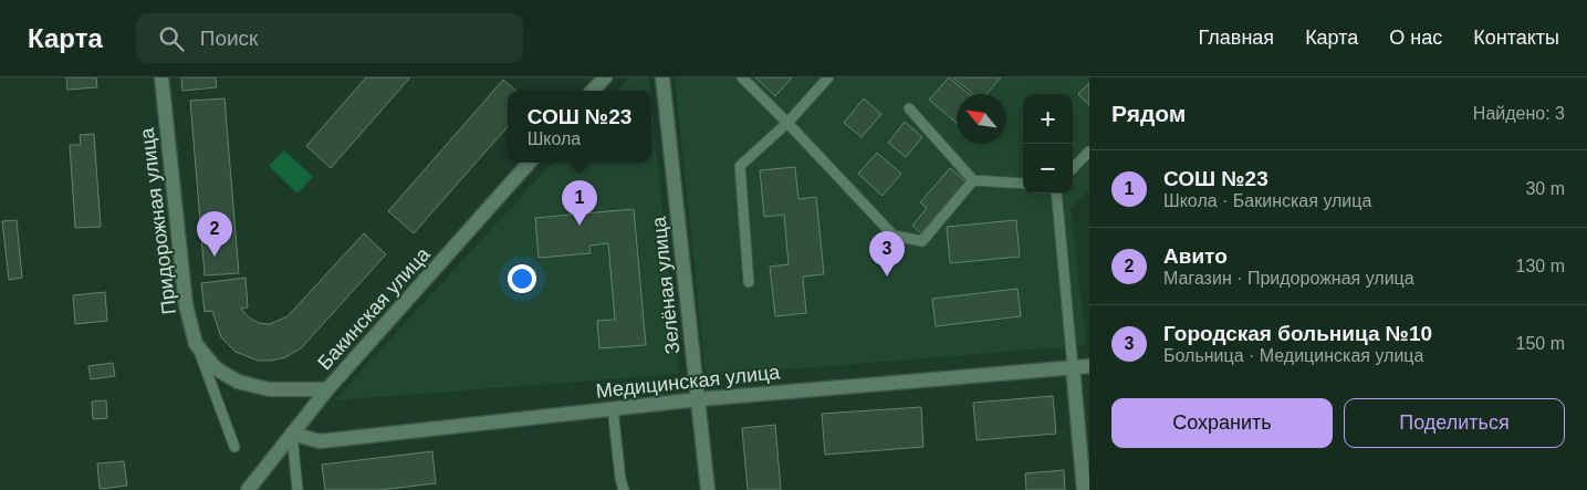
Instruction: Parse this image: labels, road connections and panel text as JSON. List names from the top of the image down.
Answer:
{
  "streets": {
    "street": [
      "Придорожная улица",
      "Зелёная улица",
      "Бакинская улица",
      "Медицинская улица"
    ]
  },
  "crossings": [
    ["Придорожная улица", "Бакинская улица"],
    ["Зелёная улица", "Медицинская улица"],
    ["Бакинская улица", "Медицинская улица"]
  ],
  "north": "top left",
  "page": {
    "header": "Карта",
    "search": "Поиск",
    "nav": [
      "Главная",
      "Карта",
      "О нас",
      "Контакты"
    ],
    "heading": ["Рядом", "Найдено: 3"],
    "popup": ["СОШ №23", "Школа"],
    "map_buttons": ["+", "−"],
    "list": [
      {
        "mark": "1",
        "name": "СОШ №23",
        "note": "Школа · Бакинская улица",
        "value": "30 m"
      },
      {
        "mark": "2",
        "name": "Авито",
        "note": "Магазин · Придорожная улица",
        "value": "130 m"
      },
      {
        "mark": "3",
        "name": "Городская больница №10",
        "note": "Больница · Медицинская улица",
        "value": "150 m"
      }
    ],
    "pins": ["1", "2", "3"],
    "buttons": ["Сохранить", "Поделиться"]
  }
}
